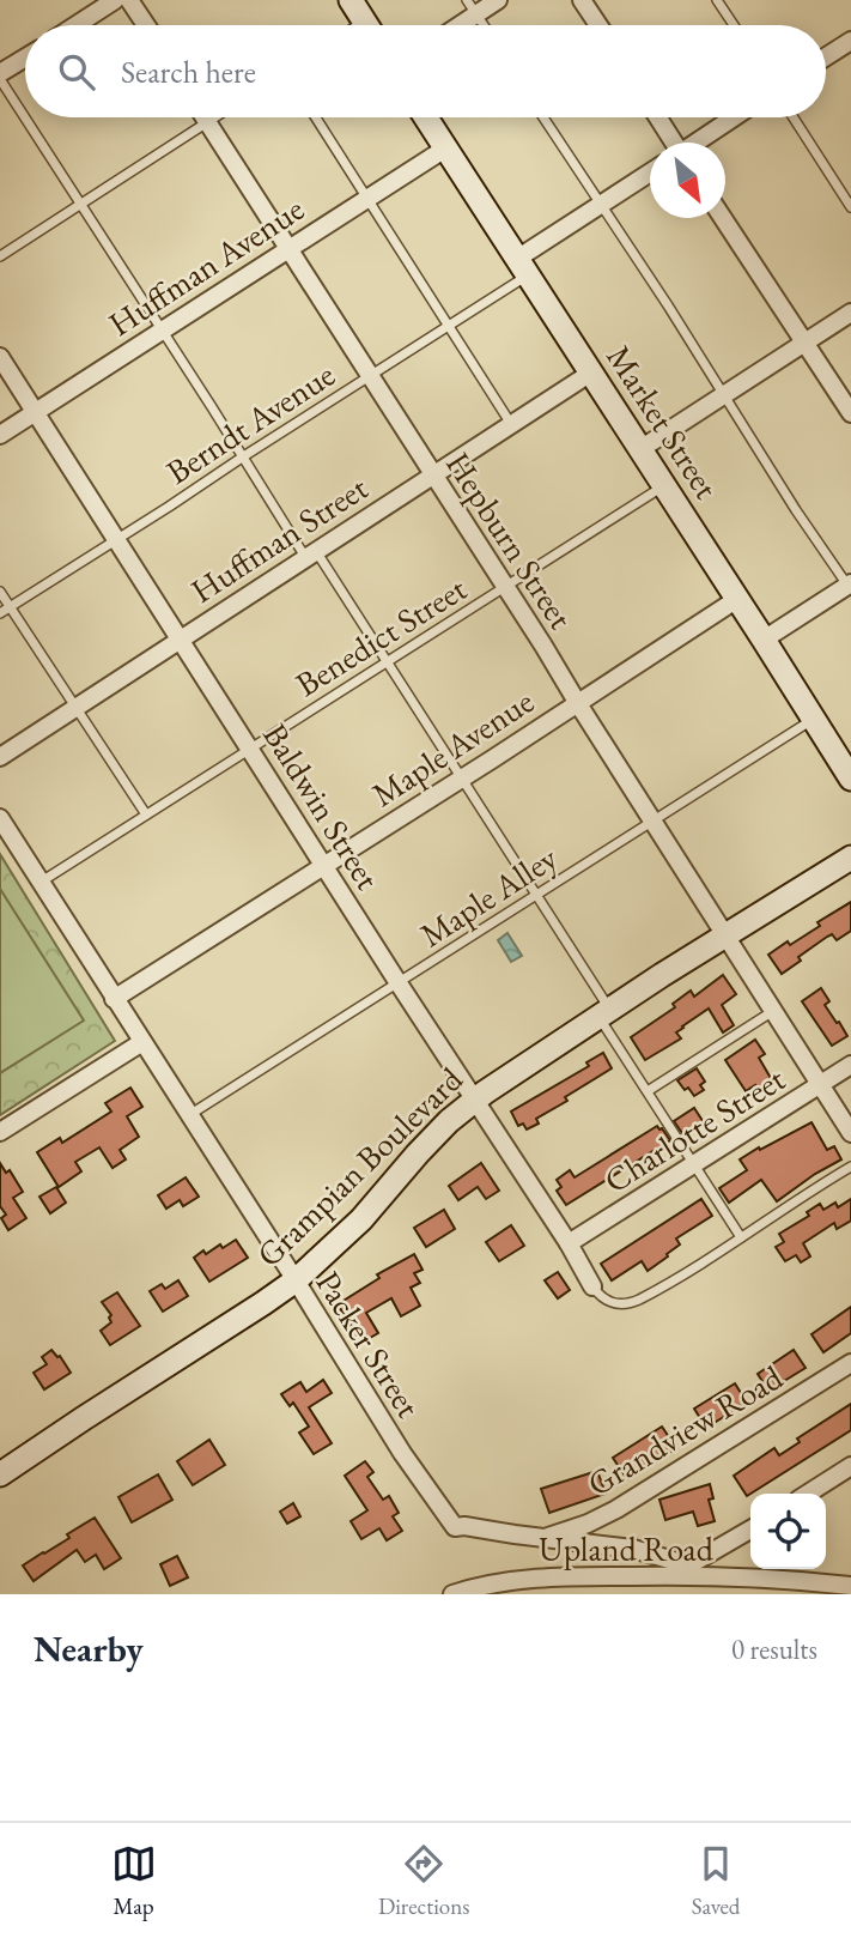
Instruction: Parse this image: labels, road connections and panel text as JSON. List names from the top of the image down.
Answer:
{
  "streets": {
    "street": [
      "Huffman Avenue",
      "Market Street",
      "Huffman Street",
      "Hepburn Street",
      "Maple Avenue",
      "Baldwin Street",
      "Charlotte Street",
      "Grampian Boulevard",
      "Packer Street",
      "Grandview Road",
      "Upland Road"
    ],
    "lane": ["Berndt Avenue", "Benedict Street", "Maple Alley"]
  },
  "crossings": [
    ["Huffman Avenue", "Market Street"],
    ["Huffman Avenue", "Hepburn Street"],
    ["Huffman Avenue", "Baldwin Street"],
    ["Market Street", "Berndt Avenue"],
    ["Market Street", "Huffman Street"],
    ["Market Street", "Benedict Street"],
    ["Market Street", "Maple Avenue"],
    ["Market Street", "Maple Alley"],
    ["Berndt Avenue", "Hepburn Street"],
    ["Berndt Avenue", "Baldwin Street"],
    ["Huffman Street", "Hepburn Street"],
    ["Huffman Street", "Baldwin Street"],
    ["Hepburn Street", "Benedict Street"],
    ["Hepburn Street", "Maple Avenue"],
    ["Hepburn Street", "Maple Alley"],
    ["Hepburn Street", "Charlotte Street"],
    ["Hepburn Street", "Grampian Boulevard"],
    ["Benedict Street", "Baldwin Street"],
    ["Benedict Street", "Packer Street"],
    ["Maple Avenue", "Baldwin Street"],
    ["Maple Avenue", "Packer Street"],
    ["Baldwin Street", "Maple Alley"],
    ["Baldwin Street", "Charlotte Street"],
    ["Baldwin Street", "Grampian Boulevard"],
    ["Maple Alley", "Packer Street"],
    ["Grampian Boulevard", "Packer Street"],
    ["Packer Street", "Grandview Road"]
  ],
  "north": "bottom right",
  "page": {
    "search": "Search here",
    "heading": ["Nearby", "0 results"],
    "nav": ["Map", "Directions", "Saved"]
  }
}
